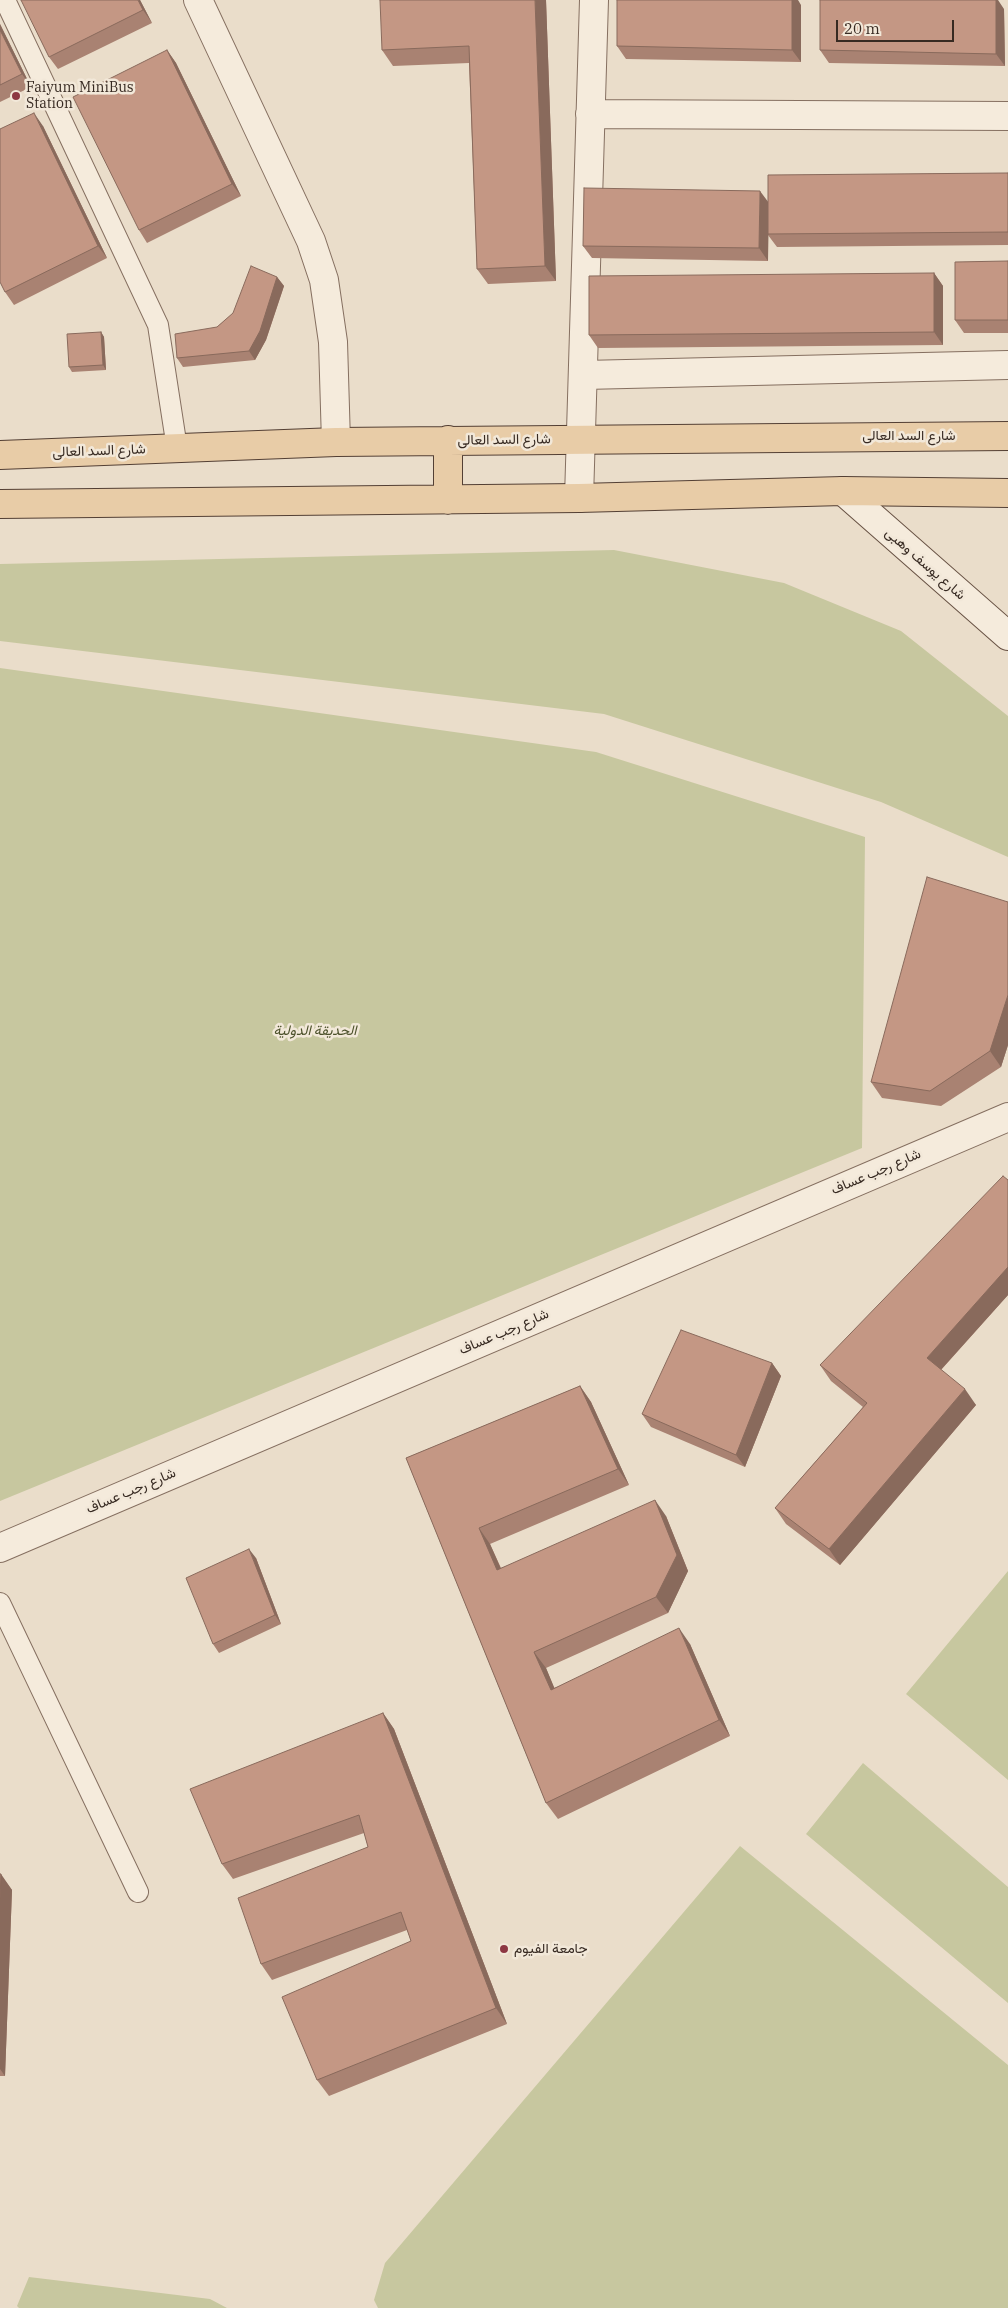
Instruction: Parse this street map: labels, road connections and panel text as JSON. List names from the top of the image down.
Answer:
{
  "streets": {
    "main road": ["شارع السد العالى"],
    "street": ["شارع يوسف وهبى", "شارع رجب عساف"]
  },
  "parks": ["الحديقة الدولية"],
  "places": ["Faiyum MiniBus Station", "جامعة الفيوم"],
  "scale_bar": "20 m"
}
